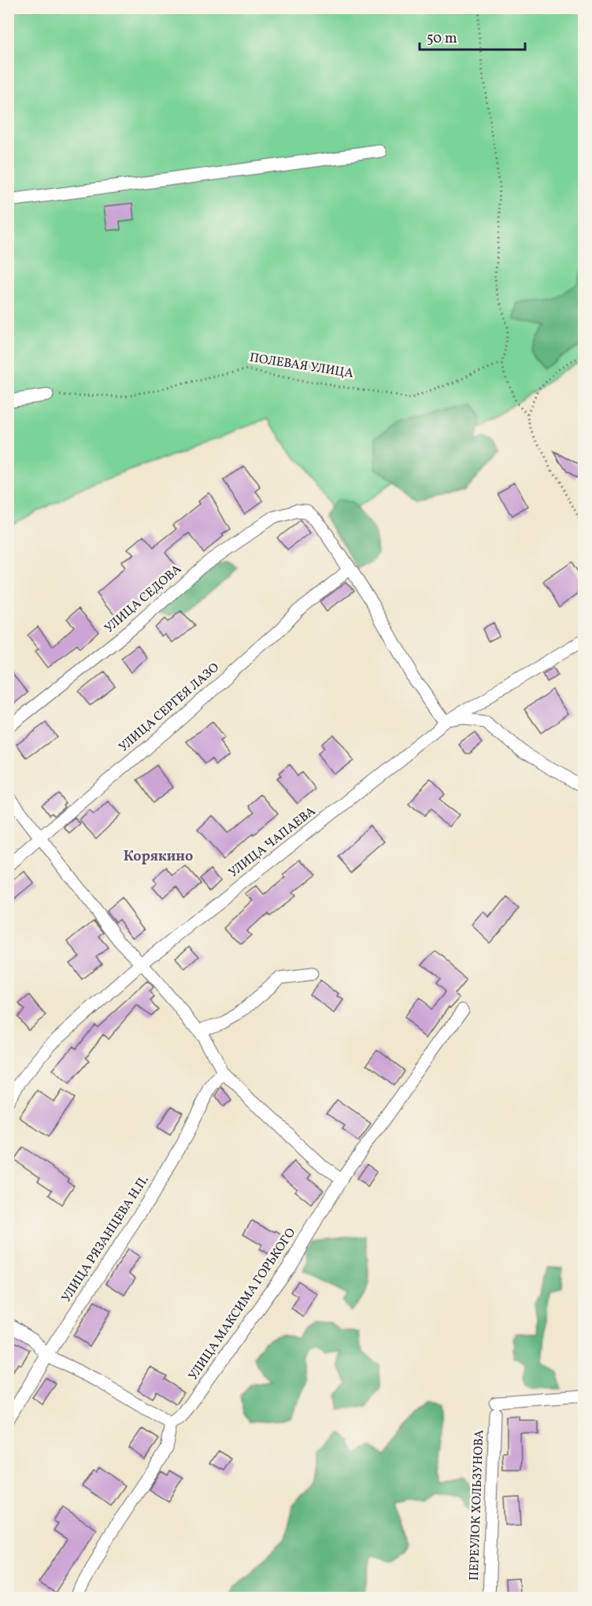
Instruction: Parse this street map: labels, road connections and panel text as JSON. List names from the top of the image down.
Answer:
{
  "streets": {
    "street": [
      "УЛИЦА СЕДОВА",
      "УЛИЦА СЕРГЕЯ ЛАЗО",
      "УЛИЦА ЧАПАЕВА",
      "УЛИЦА РЯЗАНЦЕВА Н.П.",
      "УЛИЦА МАКСИМА ГОРЬКОГО",
      "ПЕРЕУЛОК ХОЛЬЗУНОВА"
    ],
    "path": ["ПОЛЕВАЯ УЛИЦА"]
  },
  "crossings": [
    ["УЛИЦА СЕДОВА", "УЛИЦА СЕРГЕЯ ЛАЗО"]
  ],
  "districts": ["Корякино"],
  "scale_bar": "50 m"
}
